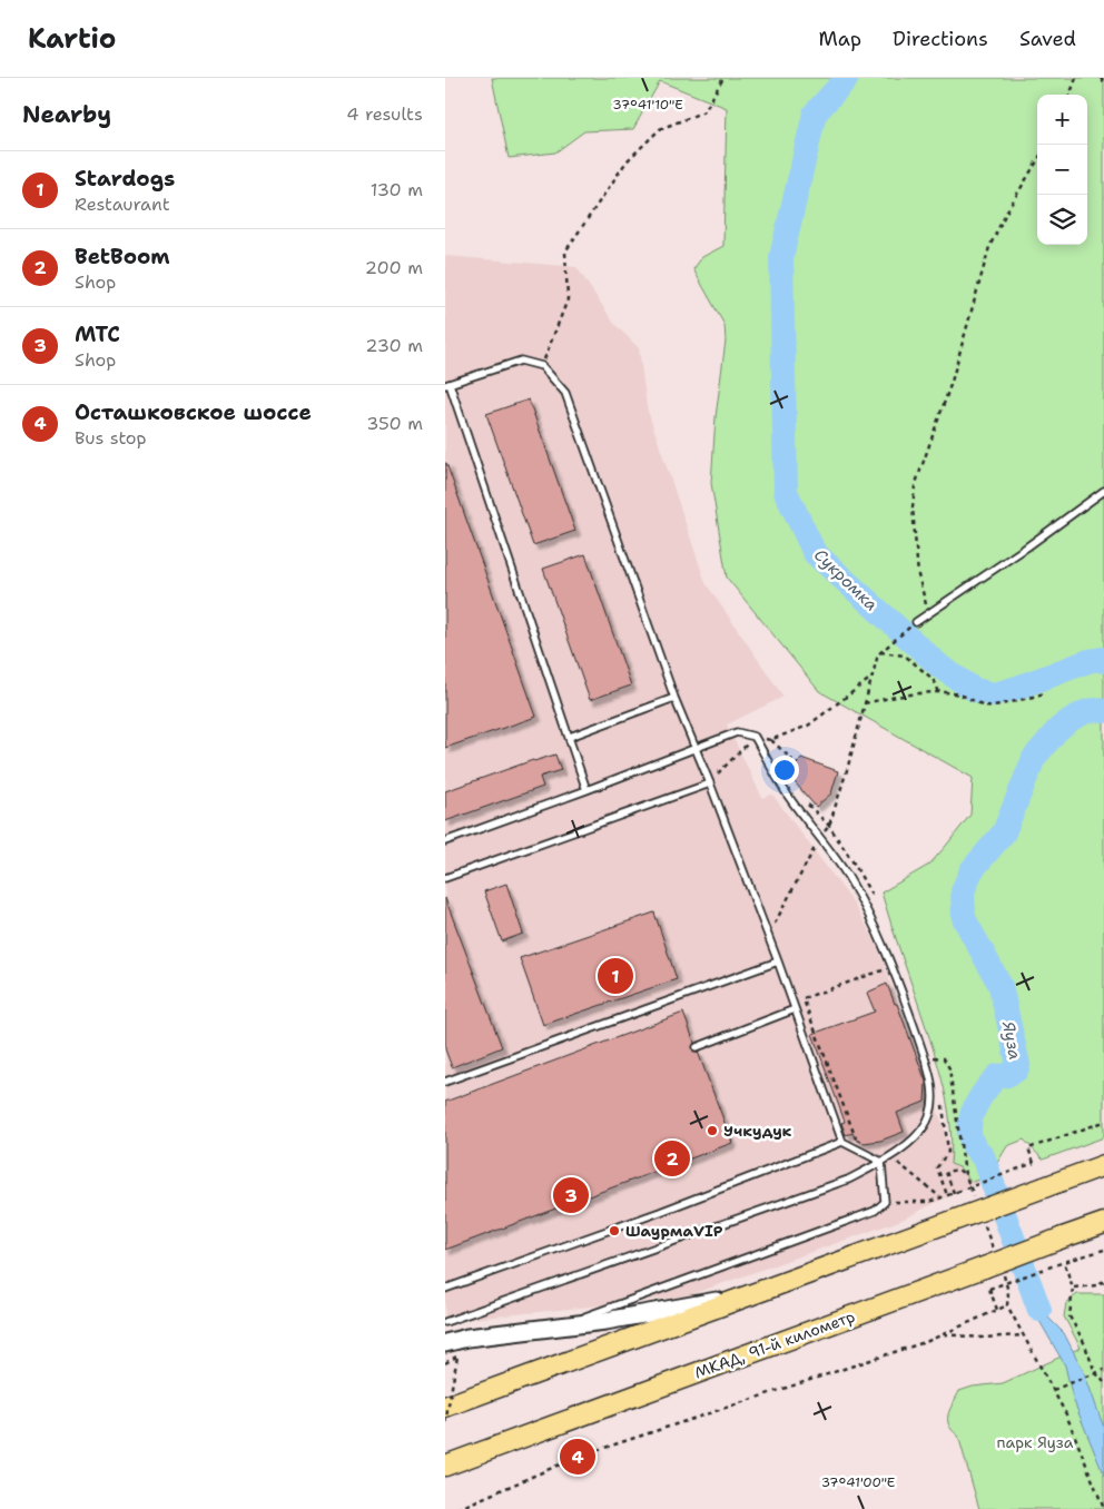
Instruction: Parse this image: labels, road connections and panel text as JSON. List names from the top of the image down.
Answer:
{
  "streets": {
    "highway": ["МКАД, 91-й километр"]
  },
  "water": ["Сукромка", "Яуза"],
  "parks": ["парк Яуза"],
  "places": ["Учкудук", "ШаурмаVIP"],
  "page": {
    "header": "Kartio",
    "nav": ["Map", "Directions", "Saved"],
    "heading": ["Nearby", "4 results"],
    "map_buttons": ["+", "−"],
    "list": [
      {
        "mark": "1",
        "name": "Stardogs",
        "note": "Restaurant",
        "value": "130 m"
      },
      {
        "mark": "2",
        "name": "BetBoom",
        "note": "Shop",
        "value": "200 m"
      },
      {
        "mark": "3",
        "name": "МТС",
        "note": "Shop",
        "value": "230 m"
      },
      {
        "mark": "4",
        "name": "Осташковское шоссе",
        "note": "Bus stop",
        "value": "350 m"
      }
    ],
    "pins": [
      "1",
      "2",
      "3",
      "4"
    ]
  },
  "coordinates": ["37°41'10\"E", "37°41'00\"E"]
}
